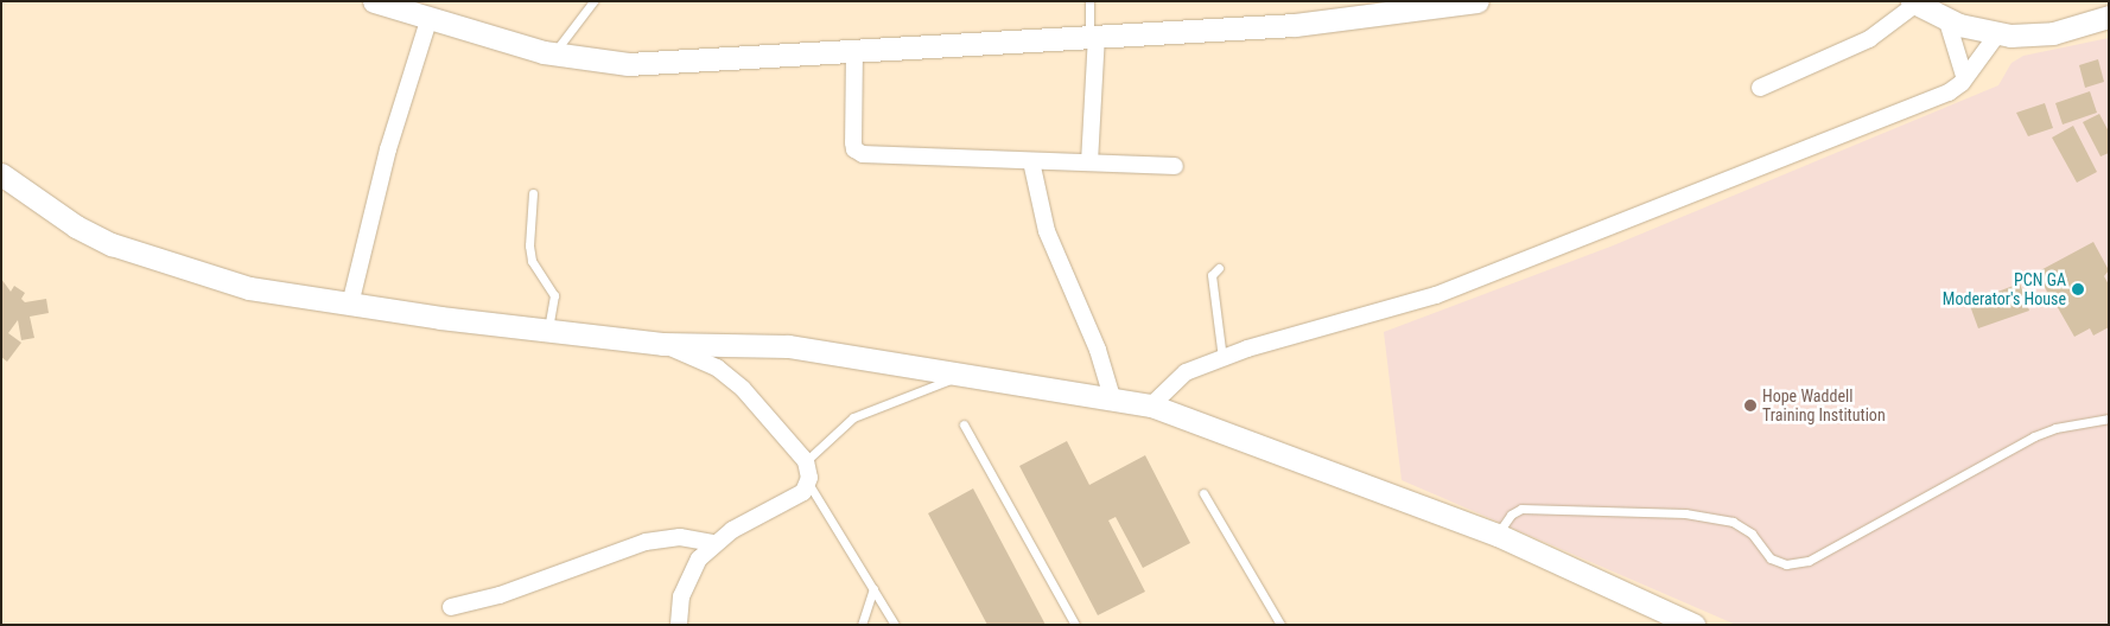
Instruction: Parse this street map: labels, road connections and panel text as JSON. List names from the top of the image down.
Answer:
{
  "places": ["PCN GA Moderator's House", "Hope Waddell Training Institution"]
}
